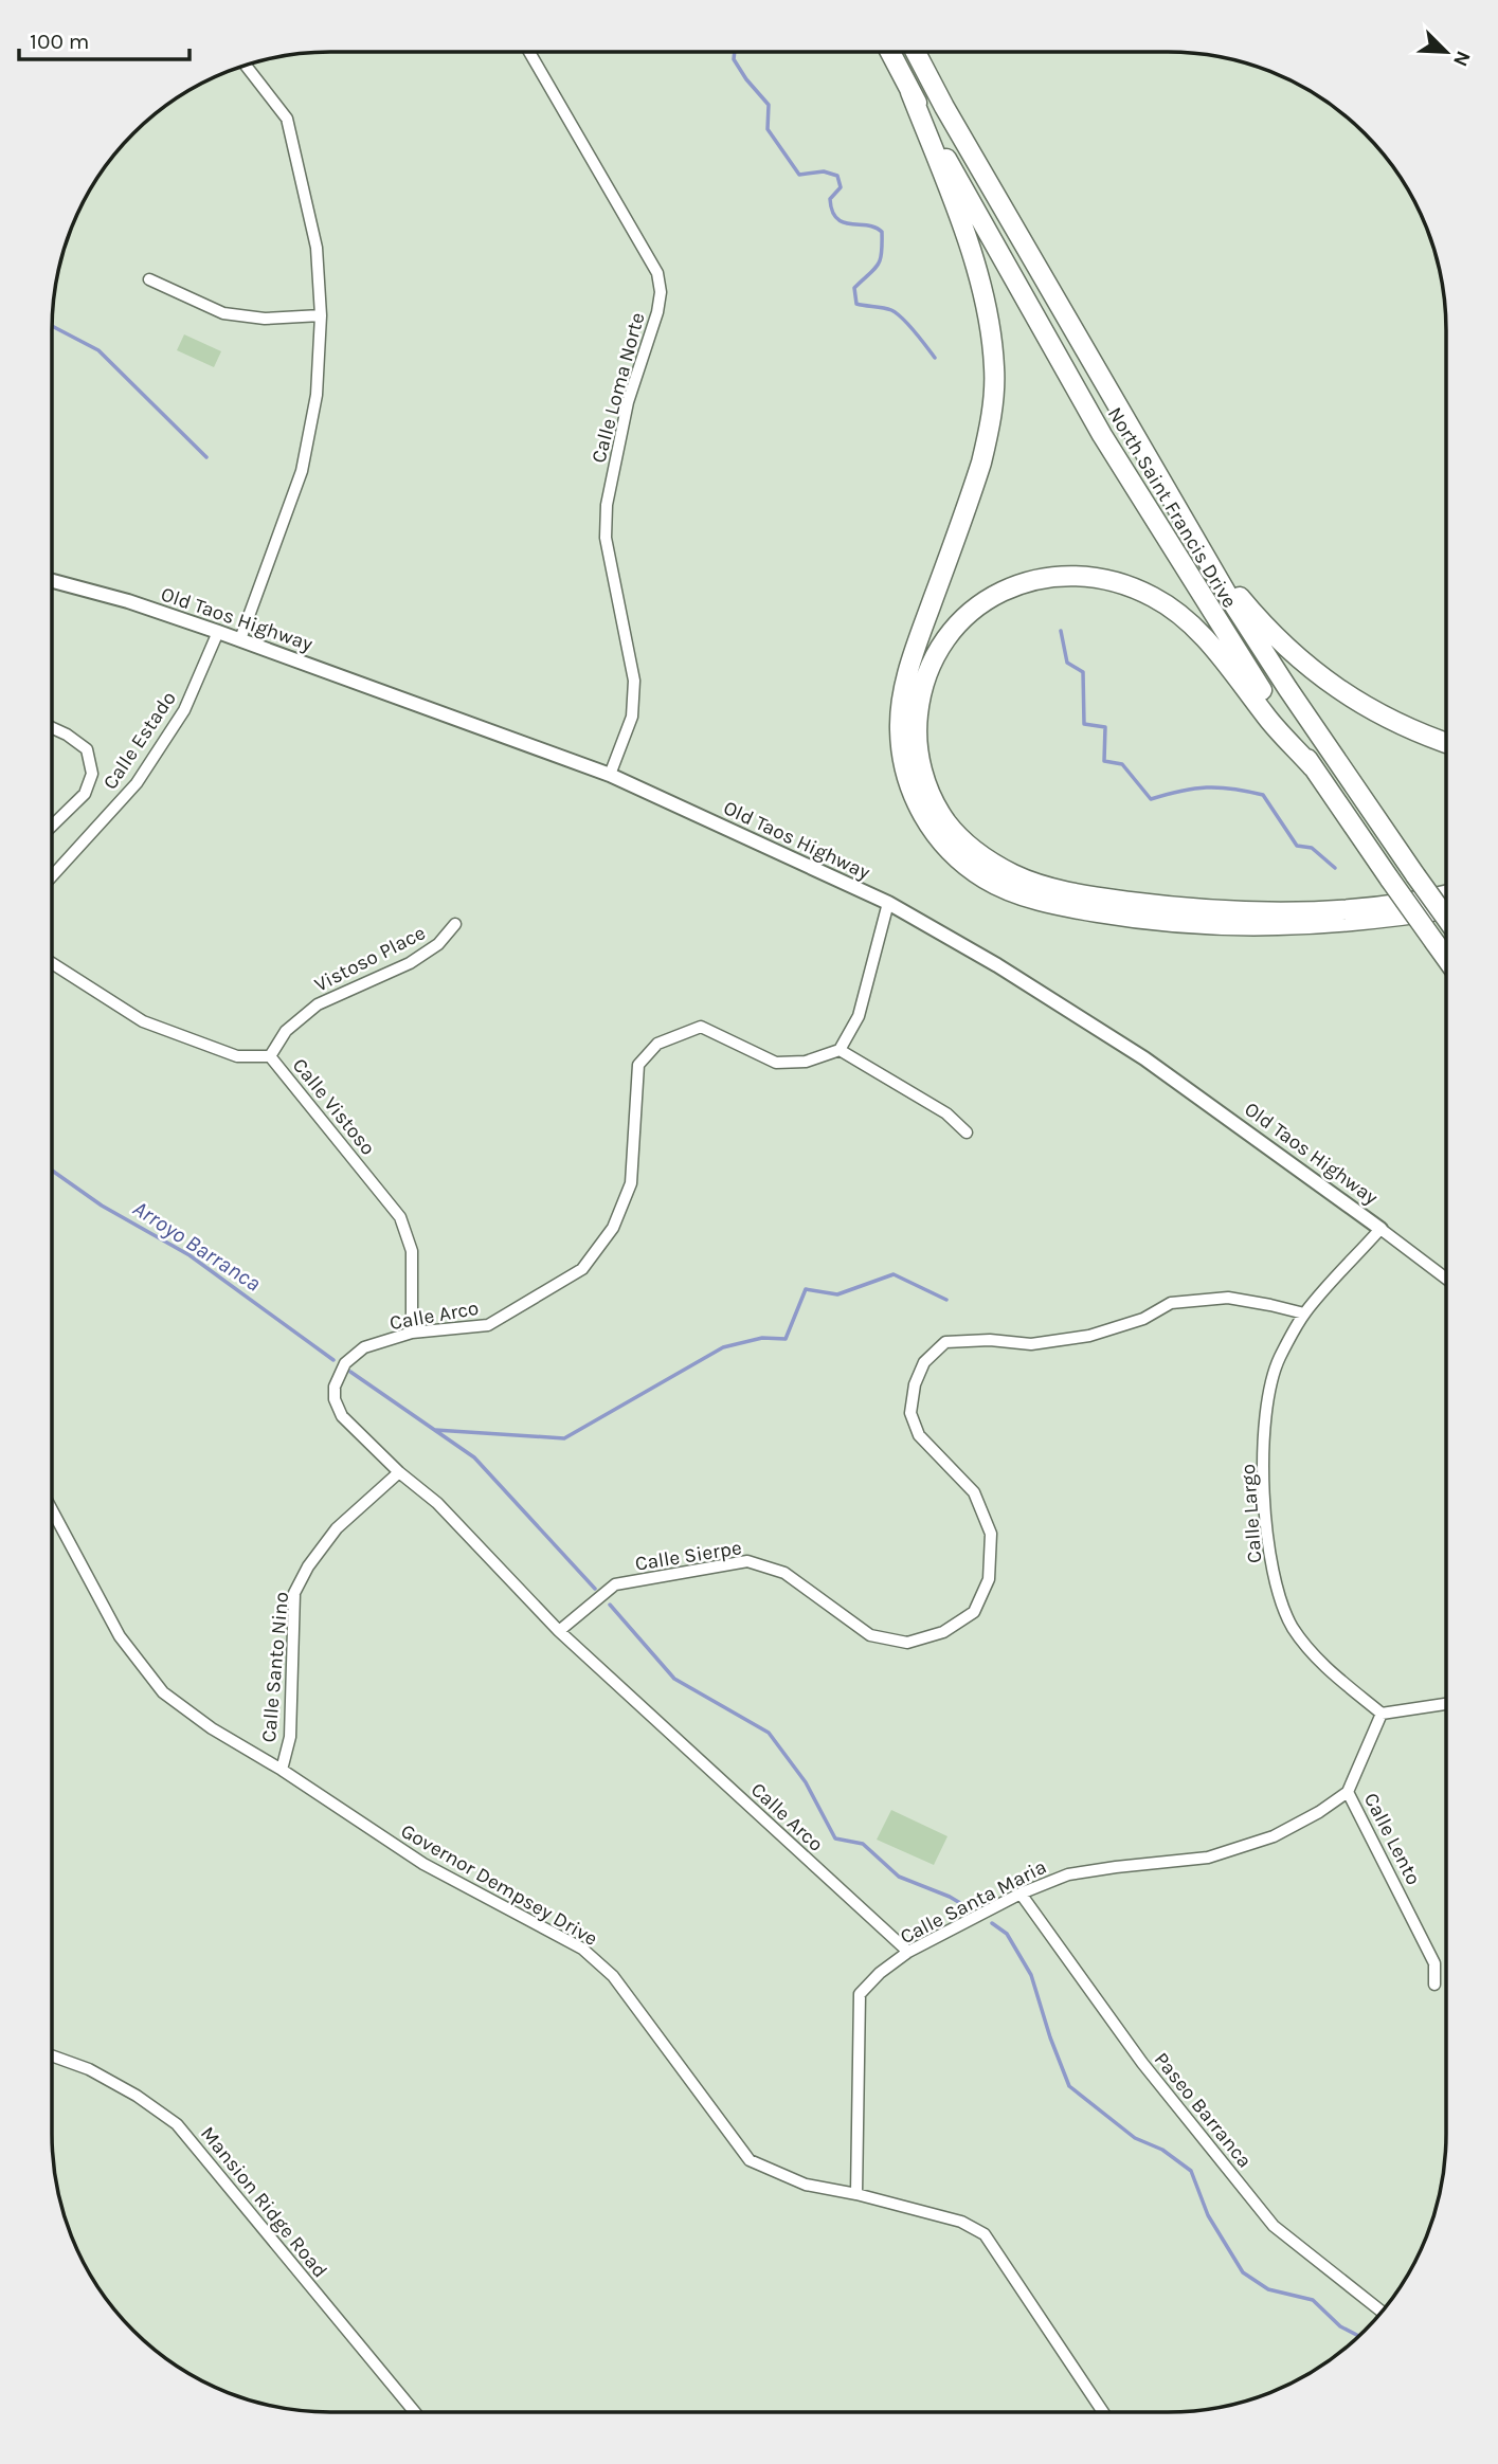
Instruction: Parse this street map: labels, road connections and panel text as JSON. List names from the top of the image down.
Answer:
{
  "streets": {
    "highway": ["North Saint Francis Drive"],
    "street": [
      "Calle Loma Norte",
      "Old Taos Highway",
      "Calle Estado",
      "Vistoso Place",
      "Calle Vistoso",
      "Calle Arco",
      "Calle Largo",
      "Calle Sierpe",
      "Calle Santo Nino",
      "Calle Lento",
      "Governor Dempsey Drive",
      "Calle Santa Maria",
      "Paseo Barranca",
      "Mansion Ridge Road"
    ]
  },
  "crossings": [
    ["Calle Loma Norte", "Old Taos Highway"],
    ["Old Taos Highway", "Calle Estado"],
    ["Old Taos Highway", "Calle Largo"],
    ["Vistoso Place", "Calle Vistoso"],
    ["Calle Vistoso", "Calle Arco"],
    ["Calle Arco", "Calle Sierpe"],
    ["Calle Arco", "Calle Santo Nino"],
    ["Calle Arco", "Calle Santa Maria"],
    ["Calle Largo", "Calle Sierpe"],
    ["Calle Santo Nino", "Governor Dempsey Drive"],
    ["Calle Lento", "Calle Santa Maria"],
    ["Governor Dempsey Drive", "Calle Santa Maria"],
    ["Calle Santa Maria", "Paseo Barranca"]
  ],
  "water": ["Arroyo Barranca"],
  "scale_bar": "100 m",
  "north": "bottom right"
}
